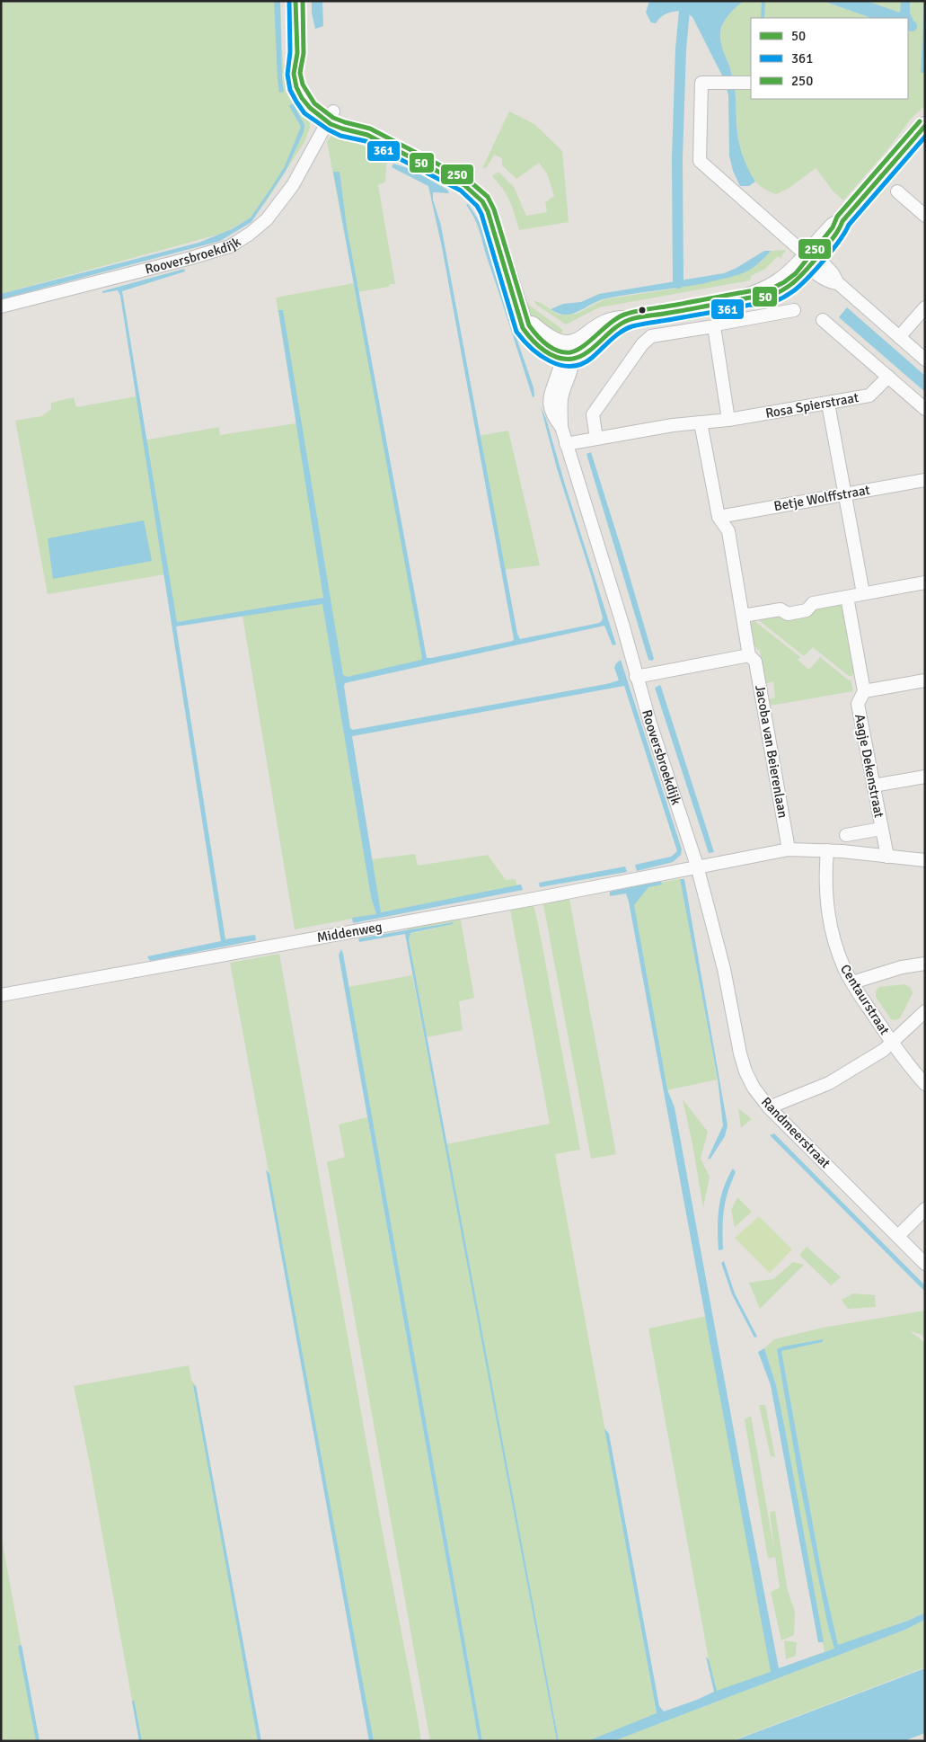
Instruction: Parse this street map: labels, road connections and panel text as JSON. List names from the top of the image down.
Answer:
{
  "streets": {
    "street": [
      "Rooversbroekdijk",
      "Rosa Spierstraat",
      "Betje Wolffstraat",
      "Jacoba van Beierenlaan",
      "Aagje Dekenstraat",
      "Middenweg",
      "Centaurstraat",
      "Randmeerstraat"
    ]
  },
  "crossings": [
    ["Rooversbroekdijk", "Rosa Spierstraat"],
    ["Rooversbroekdijk", "Middenweg"],
    ["Rooversbroekdijk", "Randmeerstraat"],
    ["Rosa Spierstraat", "Jacoba van Beierenlaan"],
    ["Betje Wolffstraat", "Jacoba van Beierenlaan"],
    ["Middenweg", "Randmeerstraat"]
  ],
  "lines": ["transit line 50", "transit line 361", "transit line 250"],
  "legend": ["50", "361", "250"]
}
